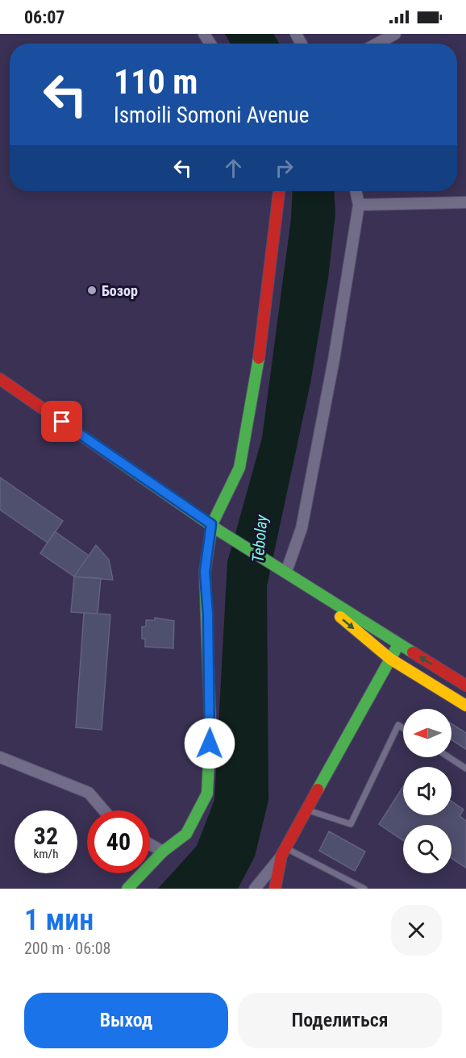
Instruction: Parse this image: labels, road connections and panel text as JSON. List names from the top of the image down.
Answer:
{
  "water": ["Tebolay"],
  "places": ["Бозор"],
  "north": "left",
  "page": {
    "status": "06:07",
    "turn": ["110 m", "Ismoili Somoni Avenue"],
    "speed": "32 km/h",
    "limit": "40",
    "heading": ["1 мин", "200 m · 06:08"],
    "buttons": ["Выход", "Поделиться"]
  }
}
